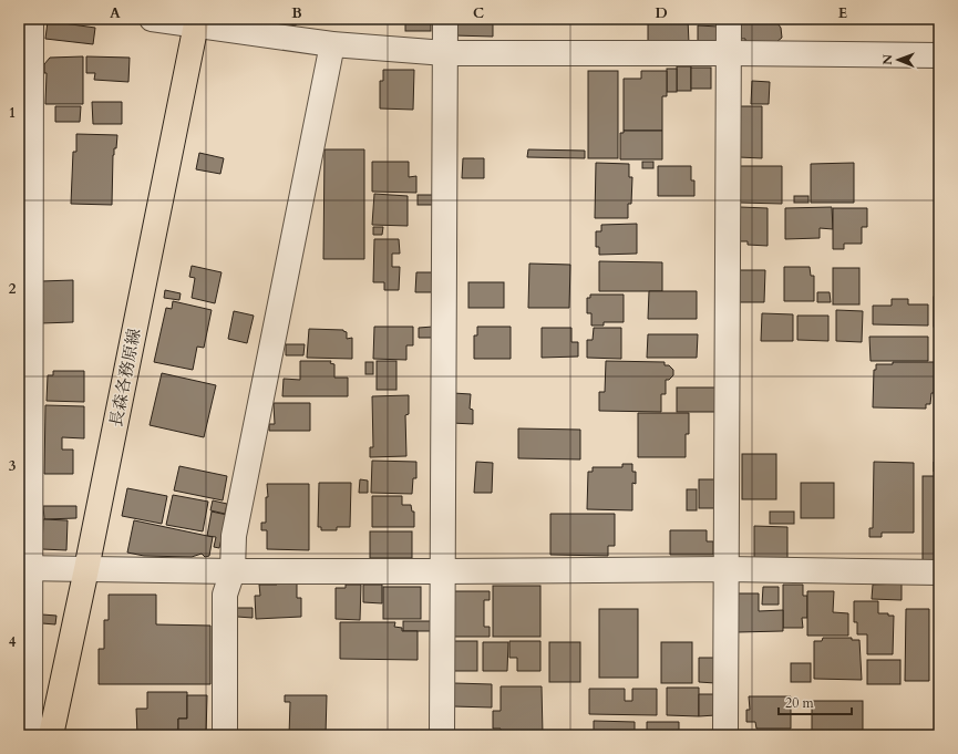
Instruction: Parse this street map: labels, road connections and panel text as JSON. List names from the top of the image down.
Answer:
{
  "streets": {
    "main road": ["長森各務原線"]
  },
  "scale_bar": "20 m",
  "north": "left",
  "grid": {
    "columns": [
      "A",
      "B",
      "C",
      "D",
      "E"
    ],
    "rows": [
      "1",
      "2",
      "3",
      "4"
    ]
  }
}
